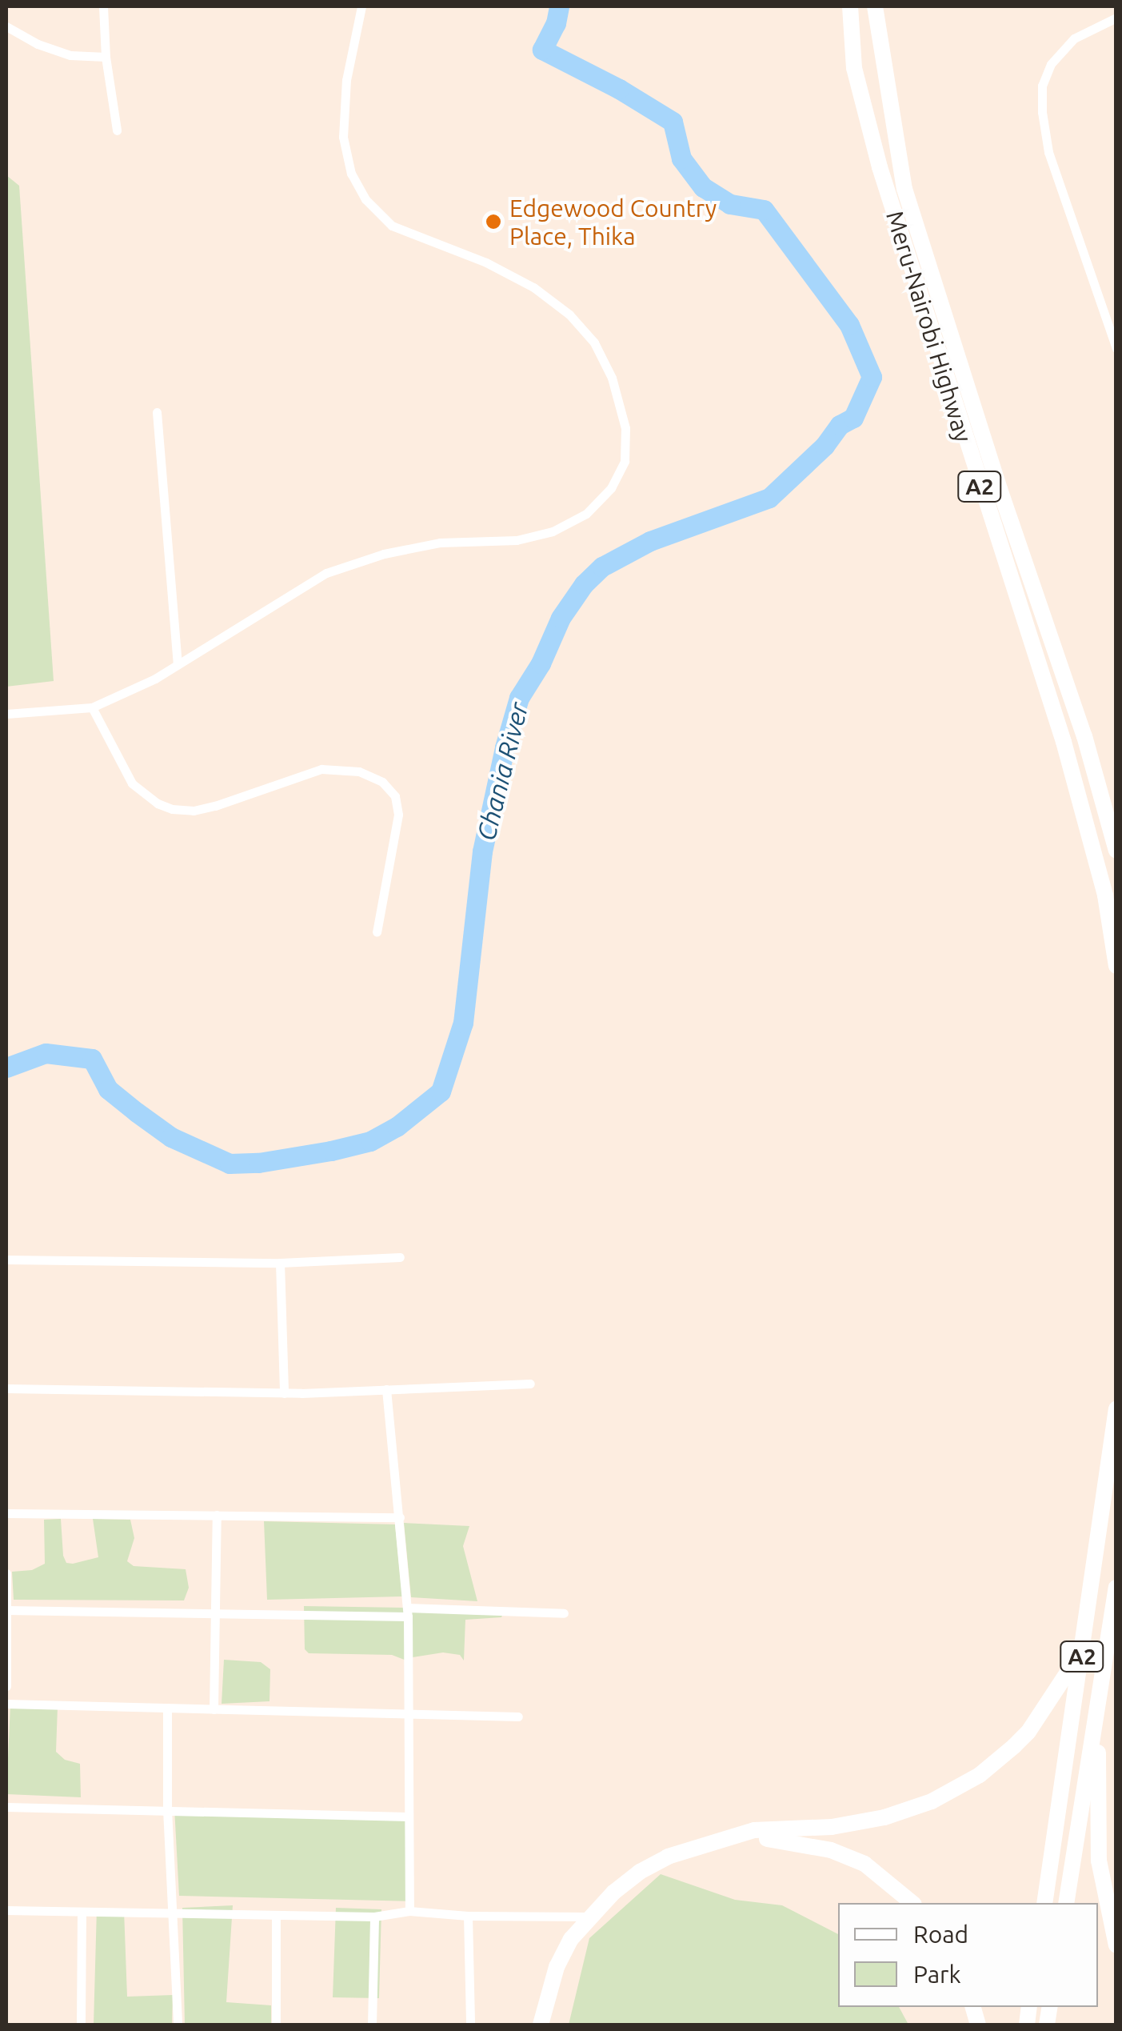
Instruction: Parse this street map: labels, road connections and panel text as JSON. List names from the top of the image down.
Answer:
{
  "streets": {
    "highway": ["Meru-Nairobi Highway", "A2"]
  },
  "water": ["Chania River"],
  "places": ["Edgewood Country Place, Thika"],
  "legend": ["Road", "Park"]
}
